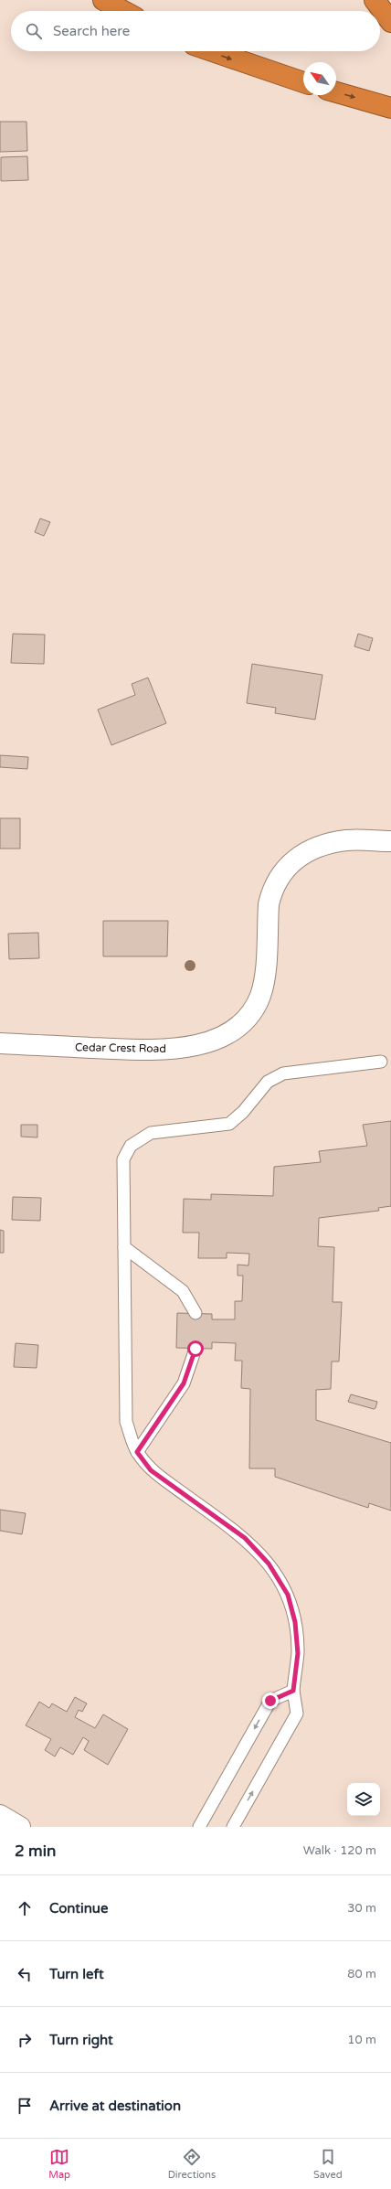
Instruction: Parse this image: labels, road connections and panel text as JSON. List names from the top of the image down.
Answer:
{
  "streets": {
    "street": ["Cedar Crest Road"]
  },
  "north": "top left",
  "page": {
    "search": "Search here",
    "heading": ["2 min", "Walk · 120 m"],
    "list": [
      ["Continue", "30 m"],
      ["Turn left", "80 m"],
      ["Turn right", "10 m"],
      "Arrive at destination"
    ],
    "nav": ["Map", "Directions", "Saved"]
  }
}
